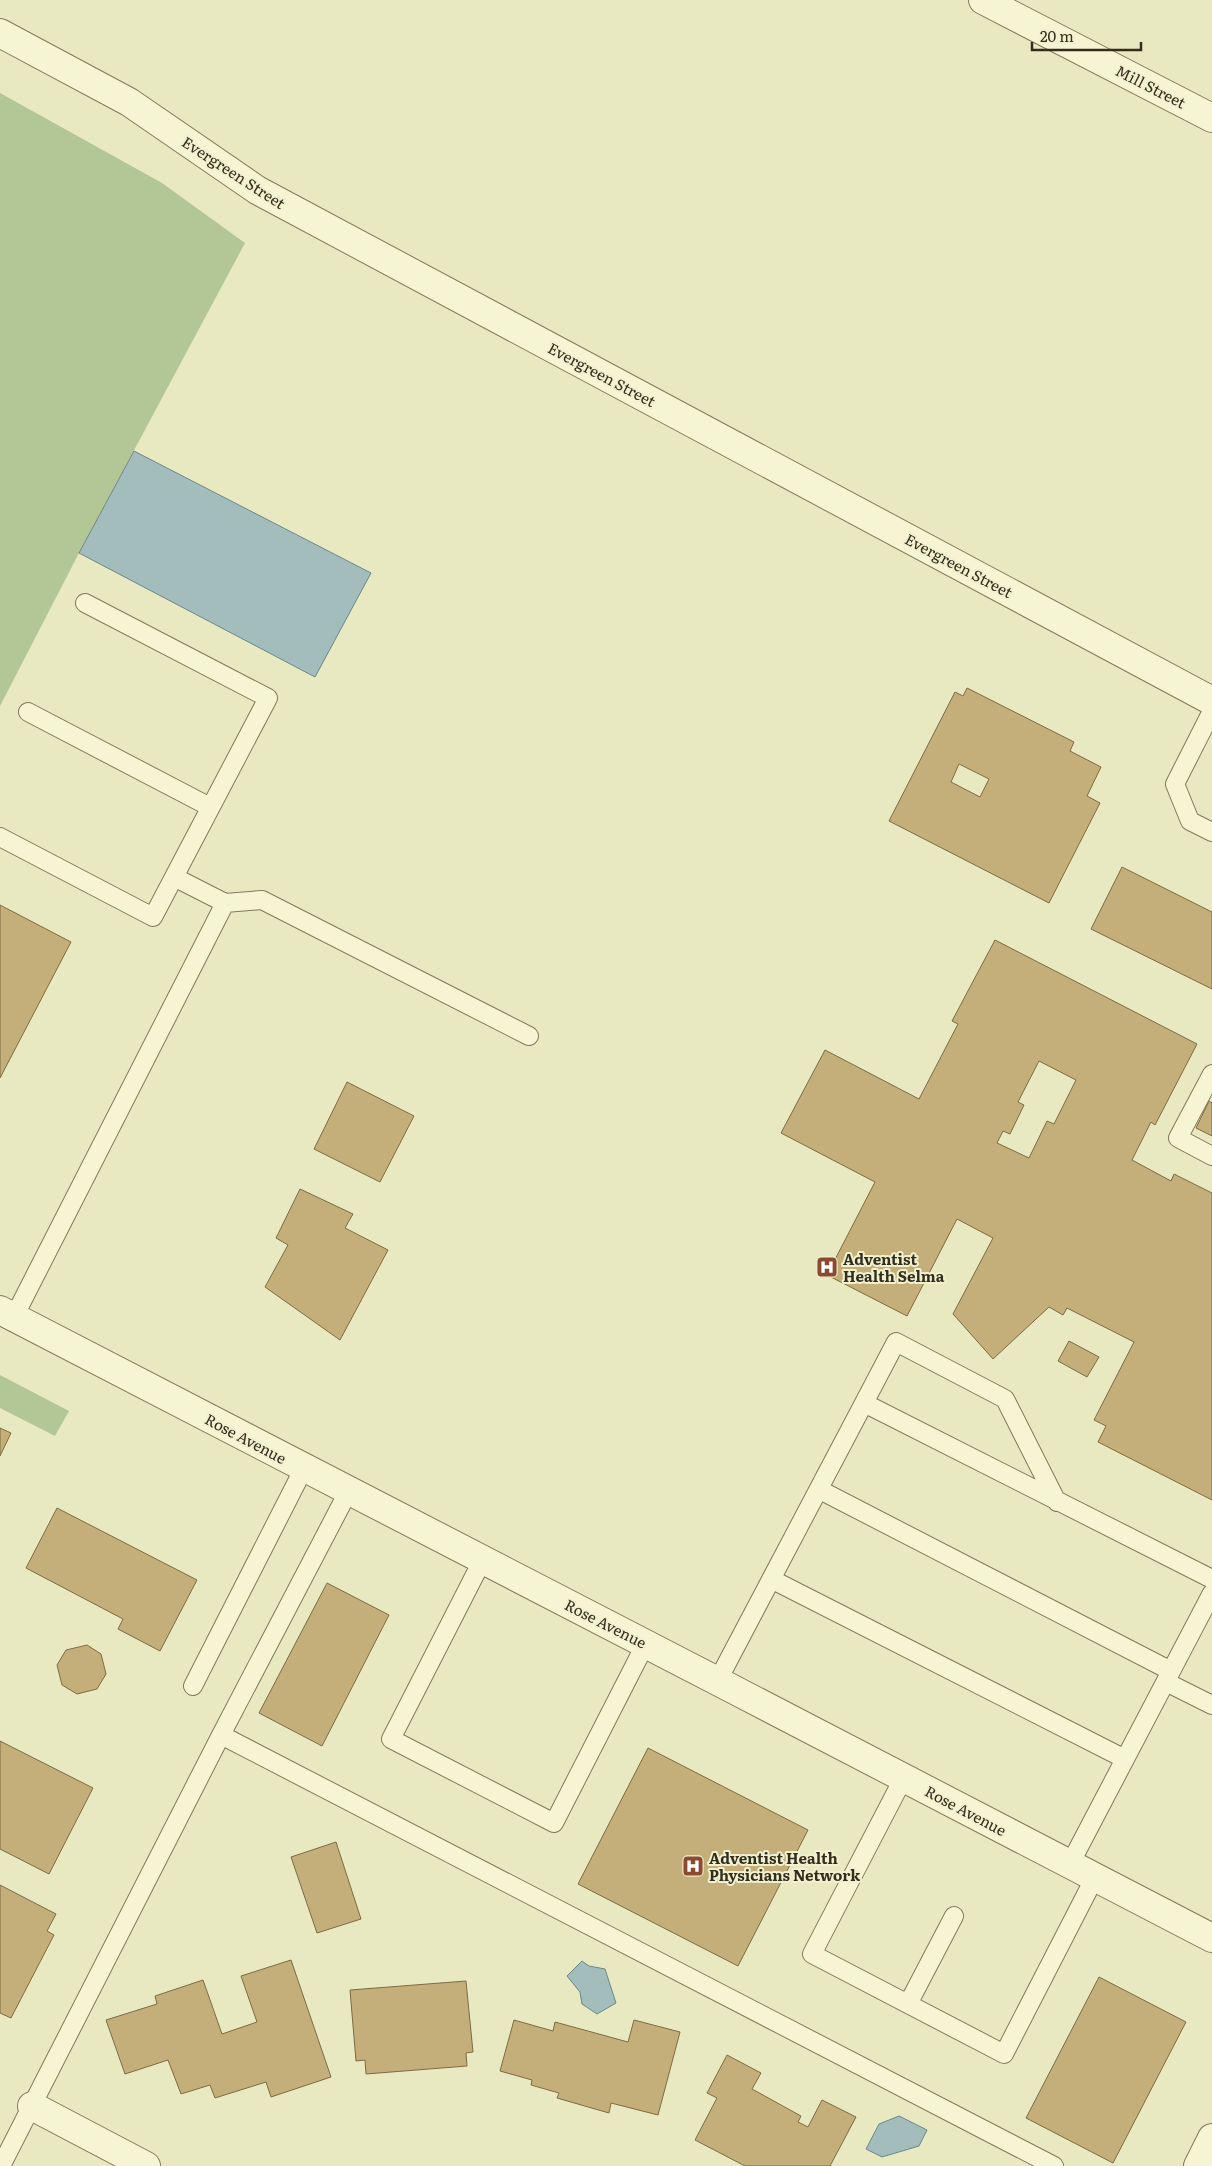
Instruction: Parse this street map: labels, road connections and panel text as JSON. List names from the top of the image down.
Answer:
{
  "streets": {
    "street": ["Mill Street", "Evergreen Street", "Rose Avenue"]
  },
  "places": {
    "hospital": ["Adventist Health Selma", "Adventist Health Physicians Network"]
  },
  "scale_bar": "20 m"
}
